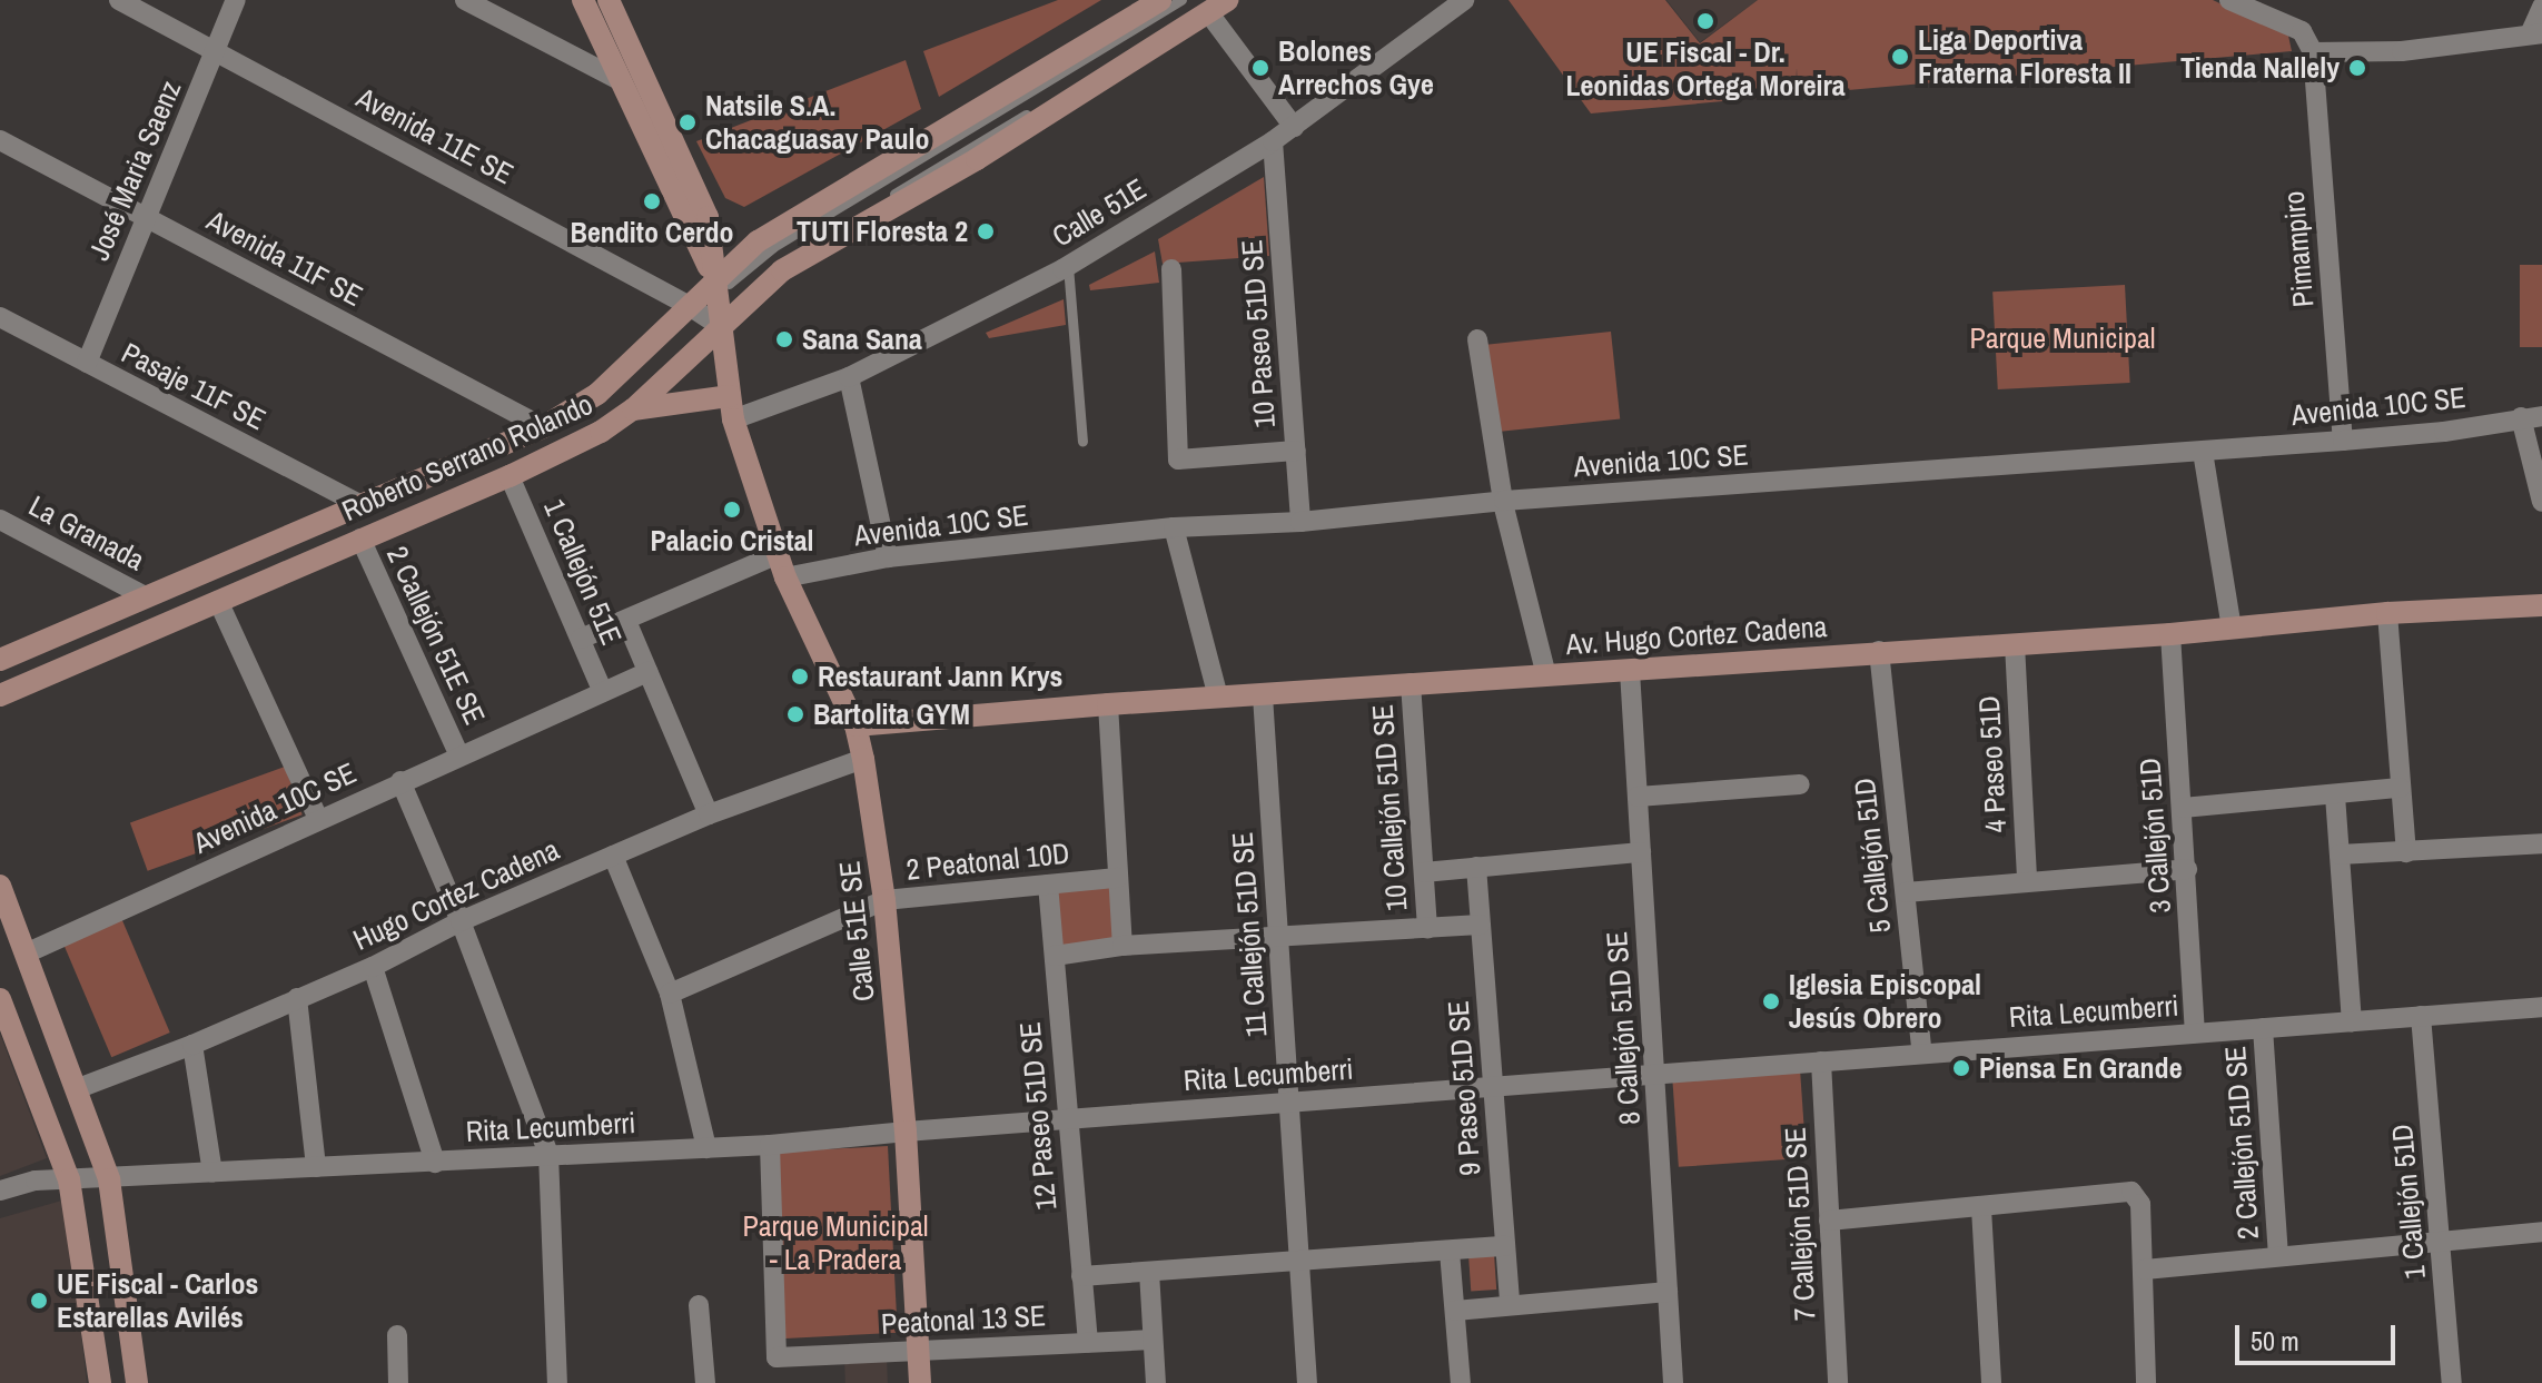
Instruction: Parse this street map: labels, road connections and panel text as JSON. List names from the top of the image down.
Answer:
{
  "streets": {
    "street": [
      "Avenida 11E SE",
      "José Maria Saenz",
      "Calle 51E",
      "Pimampiro",
      "Avenida 11F SE",
      "10 Paseo 51D SE",
      "Pasaje 11F SE",
      "Avenida 10C SE",
      "Roberto Serrano Rolando",
      "La Granada",
      "1 Callejón 51E",
      "2 Callejón 51E SE",
      "Av. Hugo Cortez Cadena",
      "4 Paseo 51D",
      "10 Callejón 51D SE",
      "3 Callejón 51D",
      "5 Callejón 51D",
      "2 Peatonal 10D",
      "Hugo Cortez Cadena",
      "Calle 51E SE",
      "11 Callejón 51D SE",
      "Rita Lecumberri",
      "8 Callejón 51D SE",
      "9 Paseo 51D SE",
      "12 Paseo 51D SE",
      "2 Callejón 51D SE",
      "1 Callejón 51D",
      "7 Callejón 51D SE",
      "Peatonal 13 SE"
    ]
  },
  "crossings": [
    ["Avenida 11E SE", "José Maria Saenz"],
    ["Avenida 11E SE", "Roberto Serrano Rolando"],
    ["Avenida 11E SE", "Calle 51E SE"],
    ["José Maria Saenz", "Avenida 11F SE"],
    ["José Maria Saenz", "Pasaje 11F SE"],
    ["Calle 51E", "10 Paseo 51D SE"],
    ["Calle 51E", "Calle 51E SE"],
    ["Pimampiro", "Avenida 10C SE"],
    ["Avenida 11F SE", "Roberto Serrano Rolando"],
    ["10 Paseo 51D SE", "Avenida 10C SE"],
    ["Pasaje 11F SE", "Roberto Serrano Rolando"],
    ["Avenida 10C SE", "1 Callejón 51E"],
    ["Avenida 10C SE", "2 Callejón 51E SE"],
    ["Avenida 10C SE", "Calle 51E SE"],
    ["Roberto Serrano Rolando", "La Granada"],
    ["Roberto Serrano Rolando", "1 Callejón 51E"],
    ["Roberto Serrano Rolando", "2 Callejón 51E SE"],
    ["Roberto Serrano Rolando", "Calle 51E SE"],
    ["1 Callejón 51E", "Hugo Cortez Cadena"],
    ["Av. Hugo Cortez Cadena", "4 Paseo 51D"],
    ["Av. Hugo Cortez Cadena", "10 Callejón 51D SE"],
    ["Av. Hugo Cortez Cadena", "3 Callejón 51D"],
    ["Av. Hugo Cortez Cadena", "5 Callejón 51D"],
    ["Av. Hugo Cortez Cadena", "Calle 51E SE"],
    ["Av. Hugo Cortez Cadena", "11 Callejón 51D SE"],
    ["Av. Hugo Cortez Cadena", "8 Callejón 51D SE"],
    ["3 Callejón 51D", "Rita Lecumberri"],
    ["5 Callejón 51D", "Rita Lecumberri"],
    ["2 Peatonal 10D", "Calle 51E SE"],
    ["2 Peatonal 10D", "12 Paseo 51D SE"],
    ["Hugo Cortez Cadena", "Calle 51E SE"],
    ["Calle 51E SE", "Rita Lecumberri"],
    ["11 Callejón 51D SE", "Rita Lecumberri"],
    ["Rita Lecumberri", "8 Callejón 51D SE"],
    ["Rita Lecumberri", "9 Paseo 51D SE"],
    ["Rita Lecumberri", "12 Paseo 51D SE"],
    ["Rita Lecumberri", "2 Callejón 51D SE"],
    ["Rita Lecumberri", "1 Callejón 51D"],
    ["Rita Lecumberri", "7 Callejón 51D SE"],
    ["Rita Lecumberri", "Peatonal 13 SE"],
    ["12 Paseo 51D SE", "Peatonal 13 SE"]
  ],
  "parks": ["Parque Municipal", "Parque Municipal - La Pradera"],
  "places": [
    "UE Fiscal - Dr. Leonidas Ortega Moreira",
    "Liga Deportiva Fraterna Floresta II",
    "Bolones Arrechos Gye",
    "Tienda Nallely",
    "Natsile S.A. Chacaguasay Paulo",
    "Bendito Cerdo",
    "TUTI Floresta 2",
    "Sana Sana",
    "Palacio Cristal",
    "Restaurant Jann Krys",
    "Bartolita GYM",
    "Iglesia Episcopal Jesús Obrero",
    "Piensa En Grande",
    "UE Fiscal - Carlos Estarellas Avilés"
  ],
  "scale_bar": "50 m"
}
